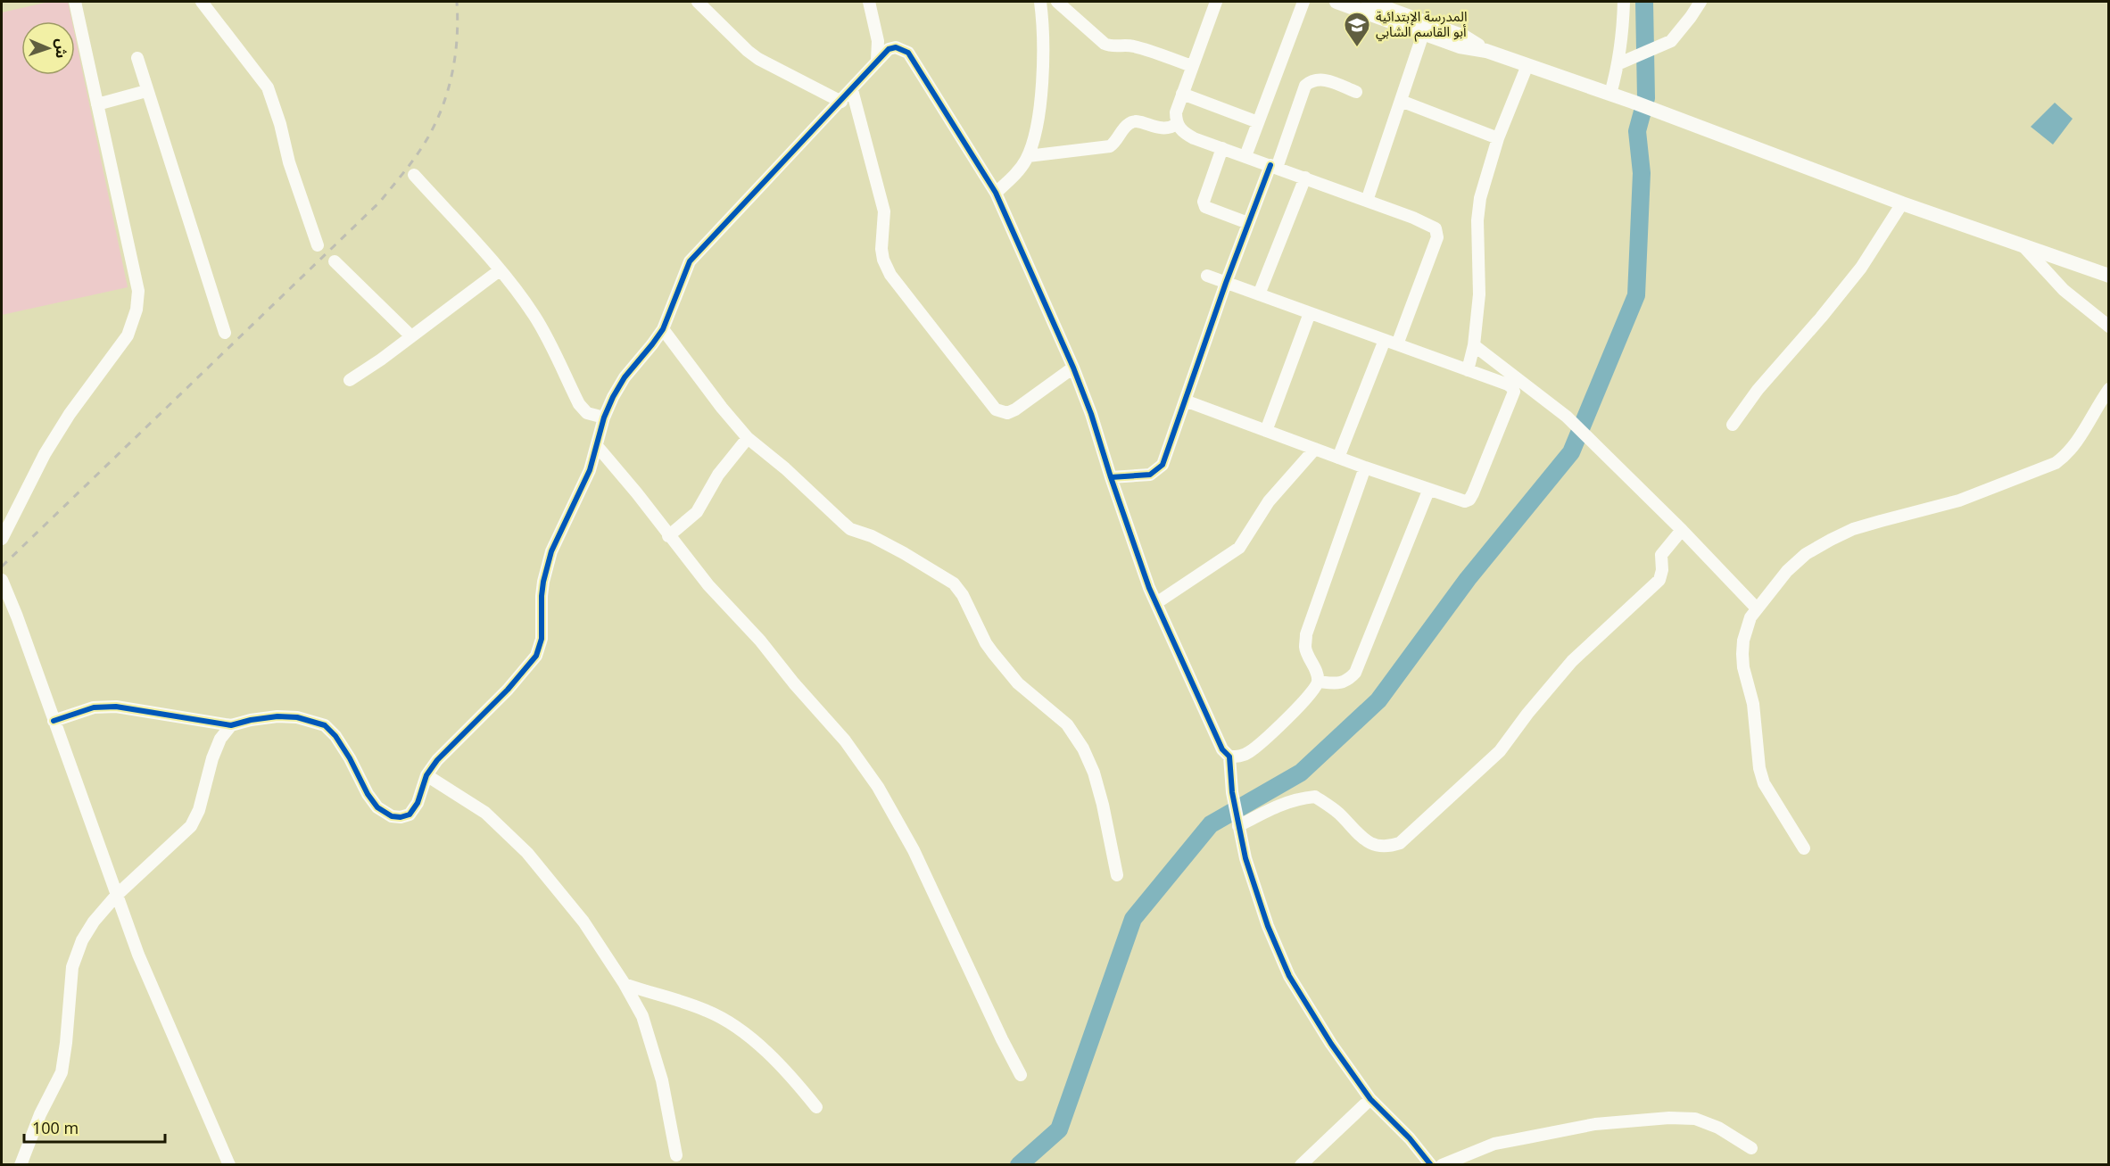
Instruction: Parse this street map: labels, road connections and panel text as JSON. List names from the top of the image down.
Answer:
{
  "places": {
    "school or university": ["المدرسة الإبتدائية أبو القاسم الشابي"]
  },
  "scale_bar": "100 m",
  "north": "right"
}
